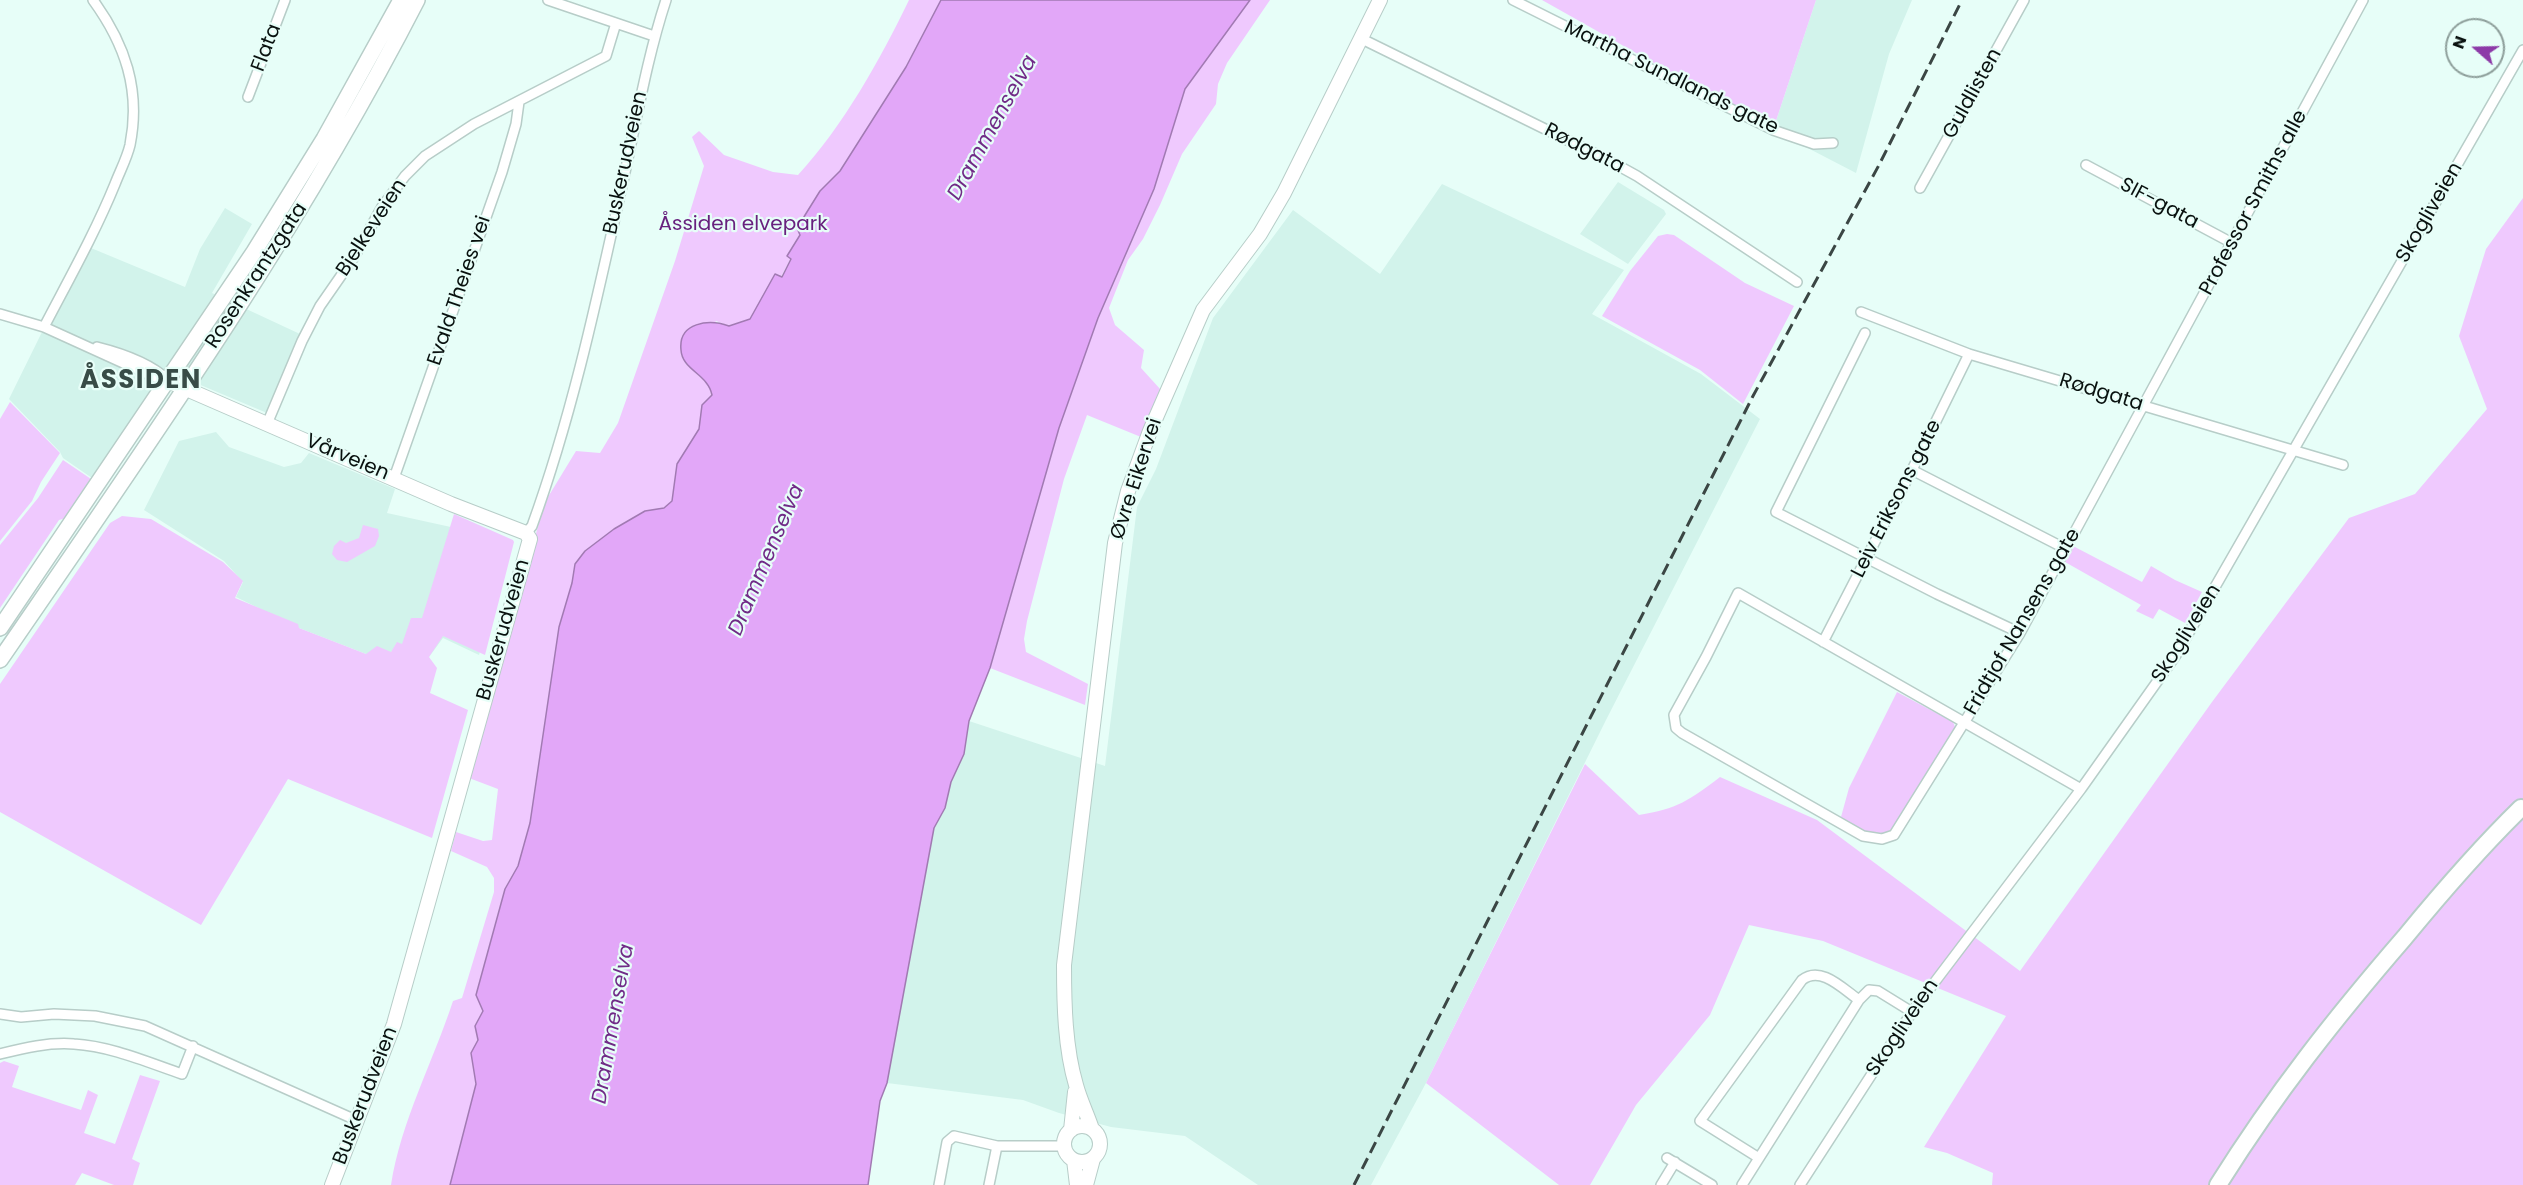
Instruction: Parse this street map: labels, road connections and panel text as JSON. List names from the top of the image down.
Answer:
{
  "streets": {
    "main road": [
      "Buskerudveien",
      "Rosenkrantzgata",
      "Vårveien",
      "Øvre Eikervei"
    ],
    "street": [
      "Flata",
      "Martha Sundlands gate",
      "Guldlisten",
      "Rødgata",
      "Professor Smiths alle",
      "SIF-gata",
      "Skogliveien",
      "Bjelkeveien",
      "Evald Theies vei",
      "Leiv Eriksons gate",
      "Fridtjof Nansens gate"
    ]
  },
  "crossings": [
    ["Rødgata", "Professor Smiths alle"],
    ["Rødgata", "Skogliveien"],
    ["Rødgata", "Øvre Eikervei"],
    ["Rødgata", "Leiv Eriksons gate"],
    ["Rødgata", "Fridtjof Nansens gate"],
    ["Buskerudveien", "Vårveien"],
    ["Professor Smiths alle", "SIF-gata"],
    ["Professor Smiths alle", "Fridtjof Nansens gate"],
    ["Bjelkeveien", "Evald Theies vei"],
    ["Bjelkeveien", "Vårveien"],
    ["Rosenkrantzgata", "Vårveien"],
    ["Evald Theies vei", "Vårveien"],
    ["Leiv Eriksons gate", "Fridtjof Nansens gate"]
  ],
  "districts": ["ÅSSIDEN"],
  "water": ["Drammenselva"],
  "parks": ["Åssiden elvepark"],
  "north": "left"
}
